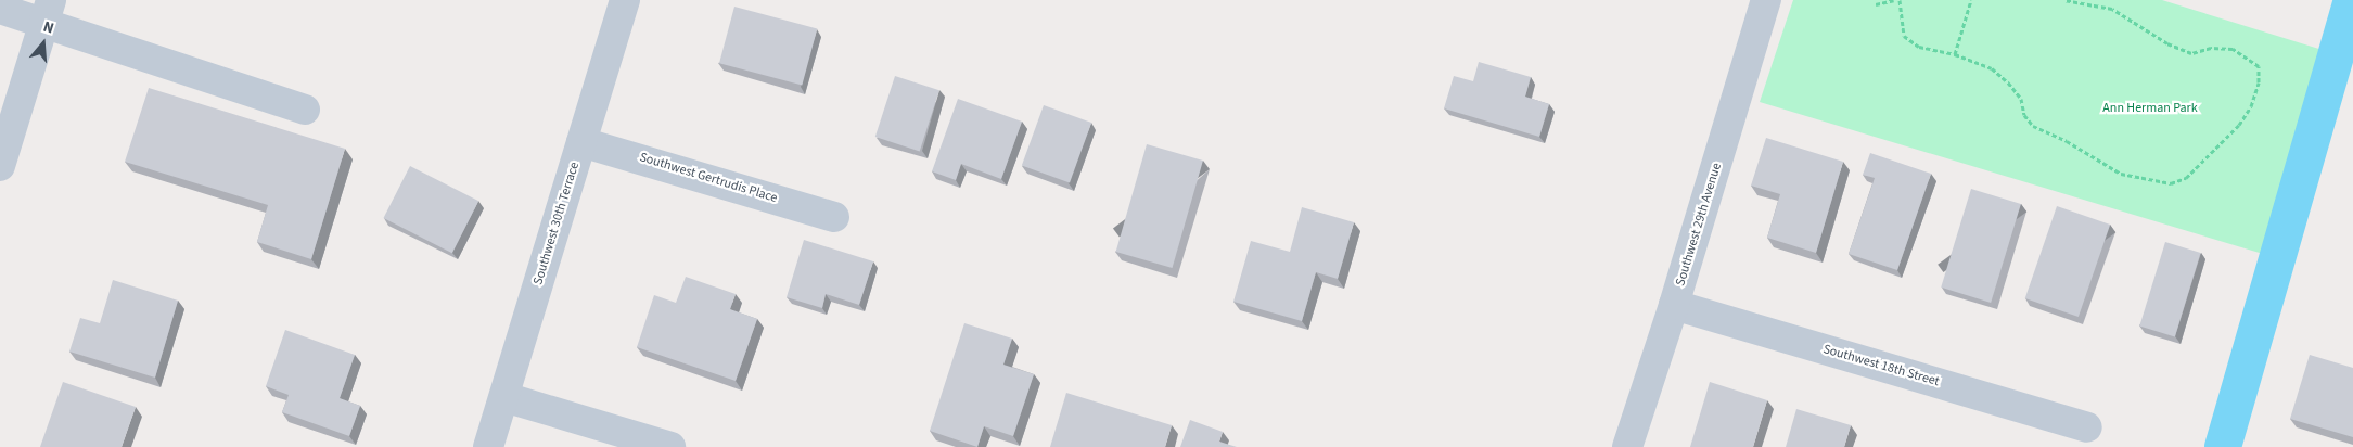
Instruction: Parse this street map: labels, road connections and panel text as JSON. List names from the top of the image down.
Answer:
{
  "streets": {
    "street": [
      "Southwest Gertrudis Place",
      "Southwest 30th Terrace",
      "Southwest 29th Avenue",
      "Southwest 18th Street"
    ]
  },
  "crossings": [
    ["Southwest Gertrudis Place", "Southwest 30th Terrace"],
    ["Southwest 29th Avenue", "Southwest 18th Street"]
  ],
  "parks": ["Ann Herman Park"],
  "north": "top"
}
